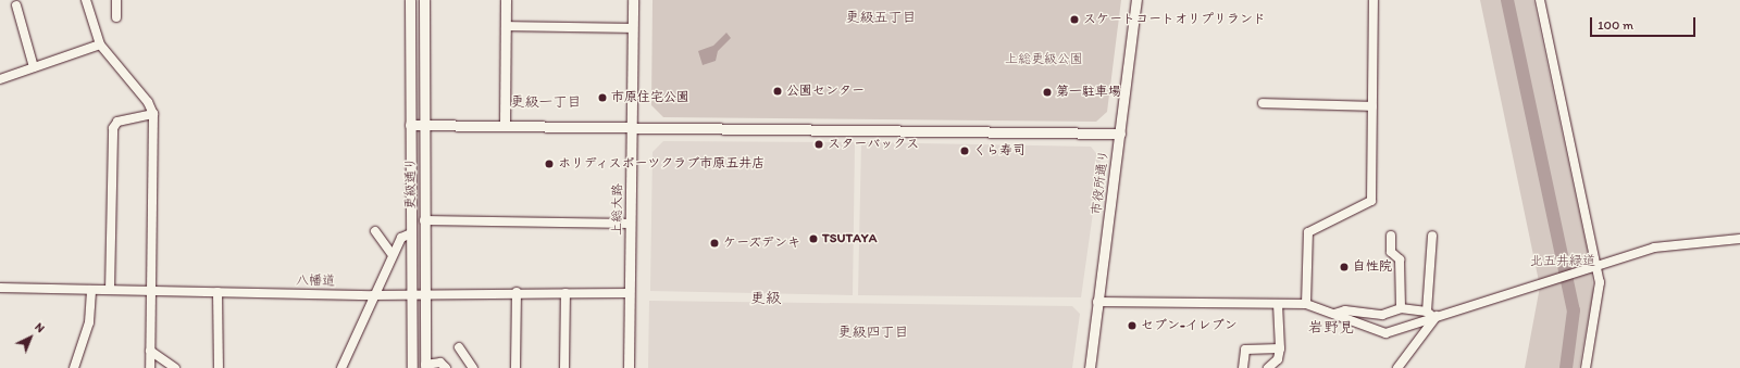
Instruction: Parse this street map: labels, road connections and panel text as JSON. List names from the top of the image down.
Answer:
{
  "streets": {
    "street": [
      "市役所通り",
      "更級通り",
      "上総大路",
      "八幡道"
    ]
  },
  "crossings": [
    ["更級通り", "八幡道"],
    ["上総大路", "八幡道"]
  ],
  "districts": [
    "更級五丁目",
    "更級一丁目",
    "更級",
    "岩野見",
    "更級四丁目"
  ],
  "parks": ["上総更級公園", "北五井緑道"],
  "places": [
    "スケートコートオリプリランド",
    "公園センター",
    "第一駐車場",
    "市原住宅公園",
    "スターバックス",
    "くら寿司",
    "ホリディスポーツクラブ市原五井店",
    "TSUTAYA",
    "ケーズデンキ",
    "自性院",
    "セブン-イレブン"
  ],
  "scale_bar": "100 m",
  "north": "top right"
}
